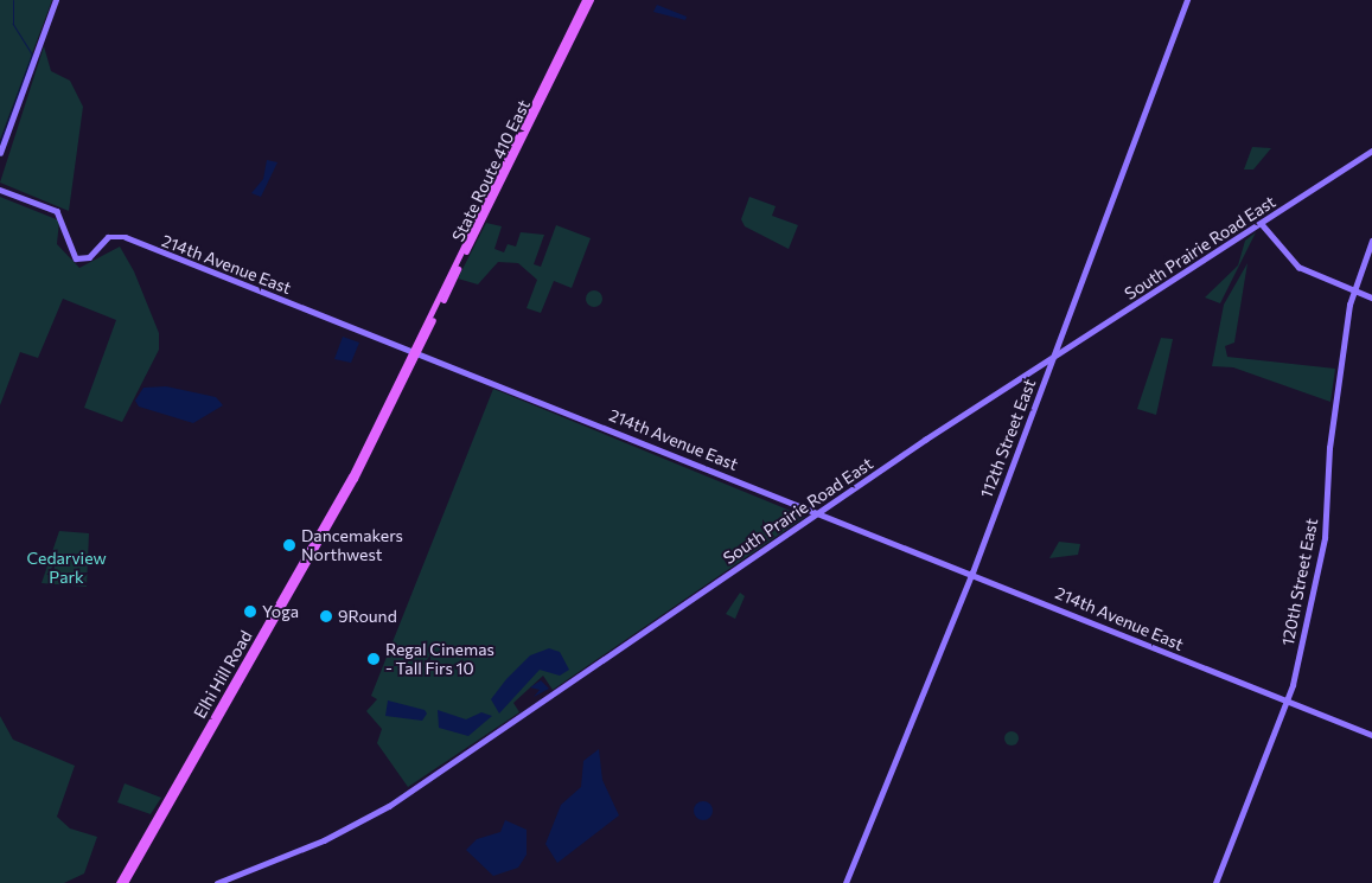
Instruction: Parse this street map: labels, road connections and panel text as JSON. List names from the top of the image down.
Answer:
{
  "streets": {
    "main road": ["State Route 410 East", "Elhi Hill Road"],
    "street": [
      "South Prairie Road East",
      "214th Avenue East",
      "112th Street East",
      "120th Street East"
    ]
  },
  "crossings": [
    ["State Route 410 East", "214th Avenue East"],
    ["State Route 410 East", "Elhi Hill Road"],
    ["South Prairie Road East", "214th Avenue East"],
    ["South Prairie Road East", "112th Street East"],
    ["214th Avenue East", "112th Street East"],
    ["214th Avenue East", "120th Street East"],
    ["214th Avenue East", "Elhi Hill Road"]
  ],
  "parks": ["Cedarview Park"],
  "places": [
    "Dancemakers Northwest",
    "Yoga",
    "9Round",
    "Regal Cinemas - Tall Firs 10"
  ]
}
